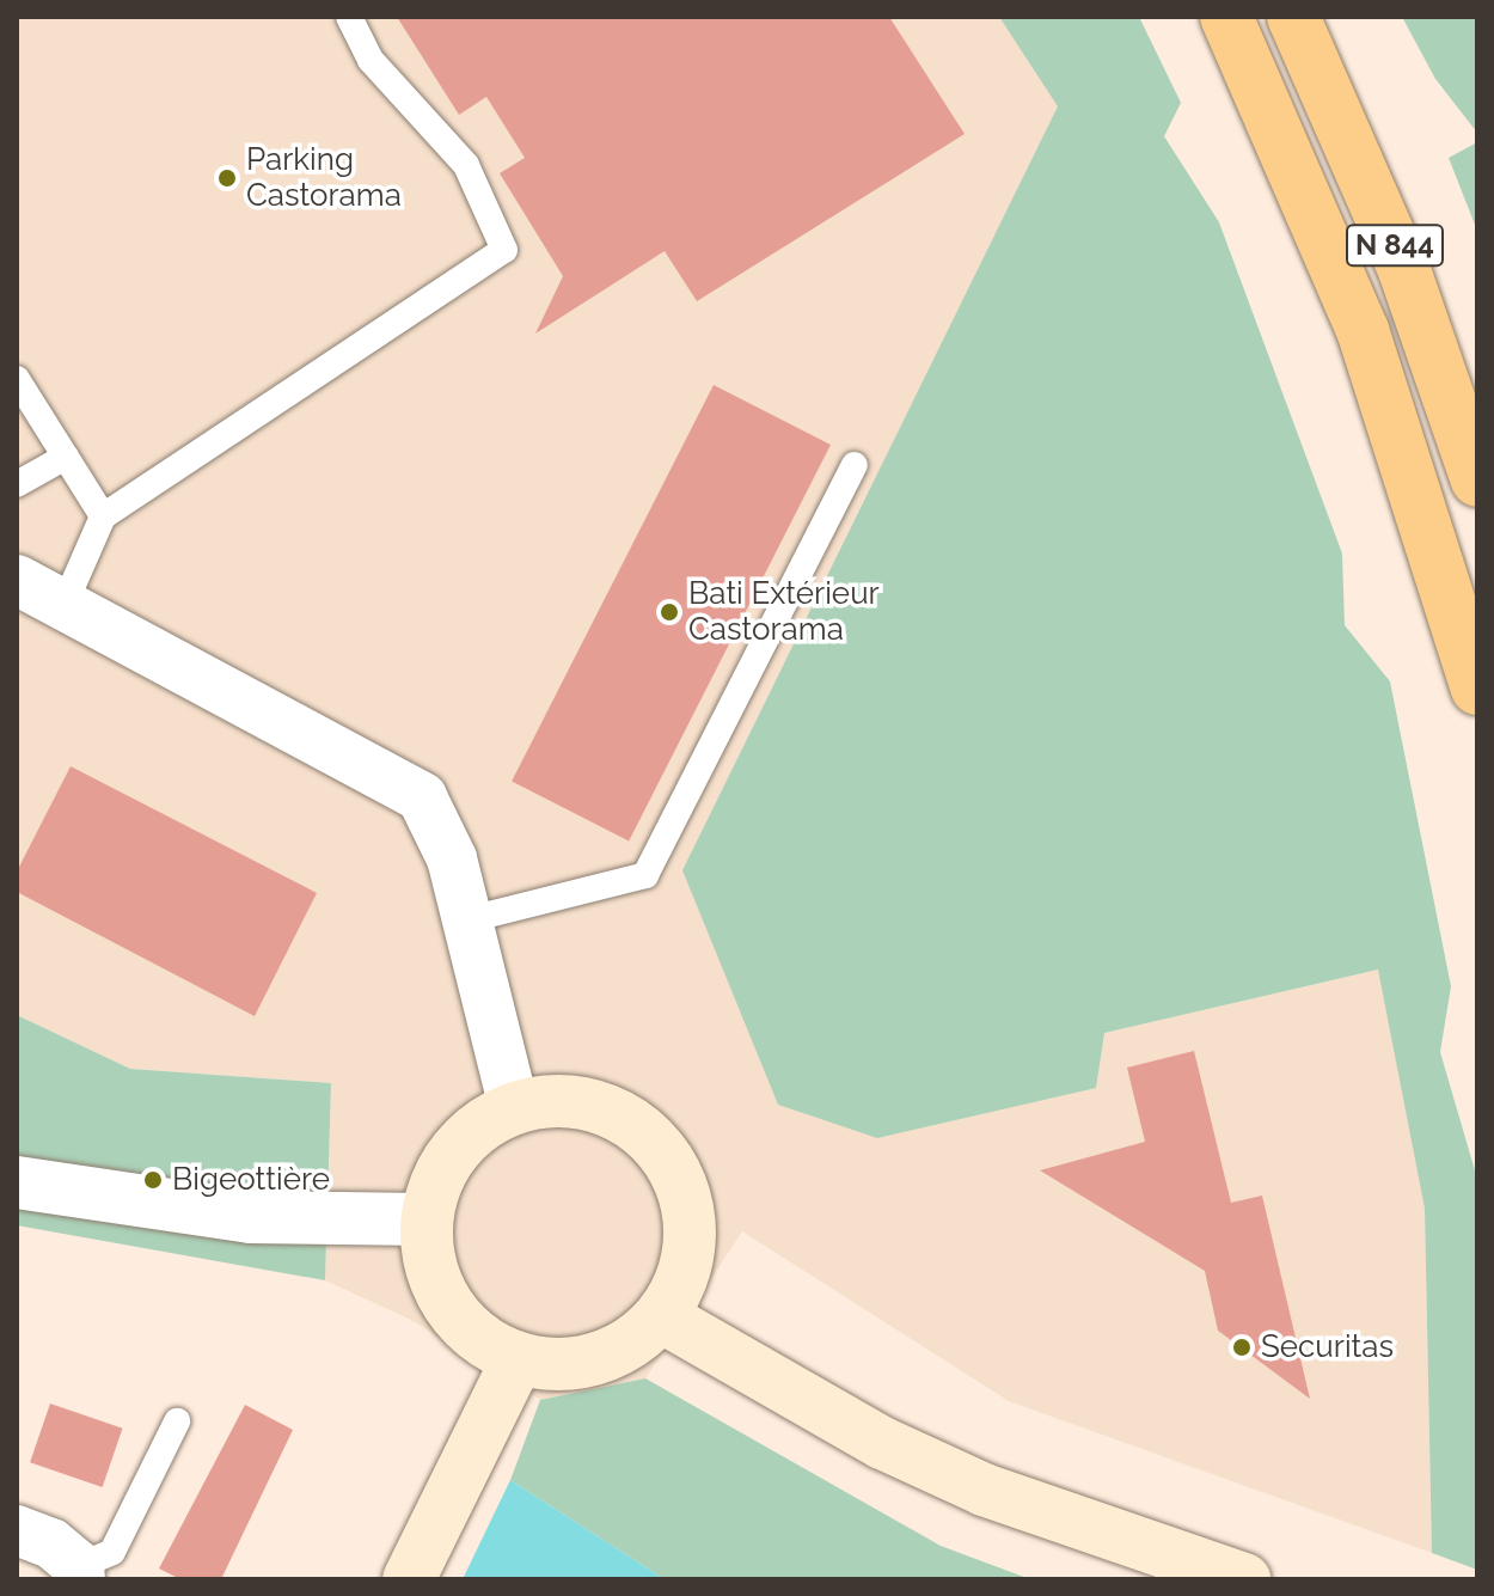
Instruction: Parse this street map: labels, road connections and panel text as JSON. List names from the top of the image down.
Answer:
{
  "streets": {
    "highway": ["N 844"]
  },
  "places": [
    "Parking Castorama",
    "Bati Extérieur Castorama",
    "Bigeottière",
    "Securitas"
  ]
}
